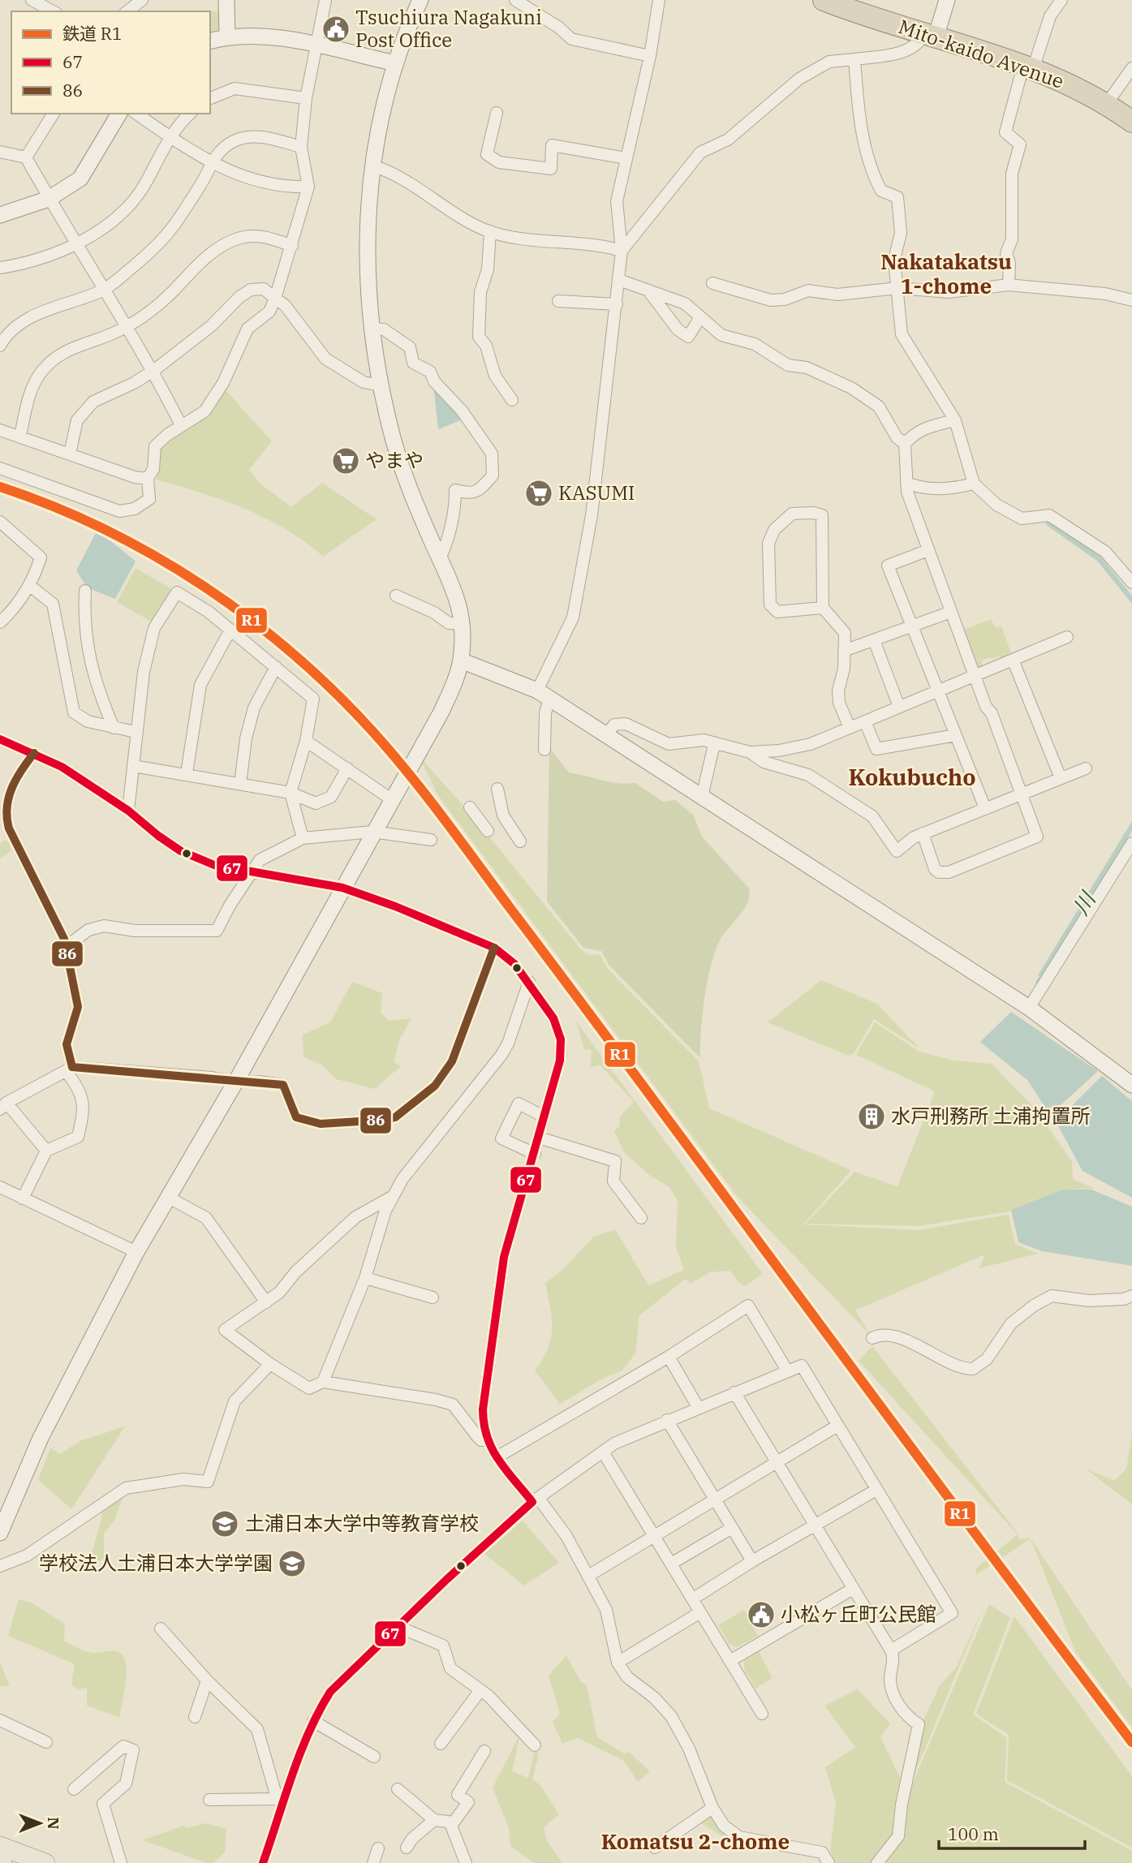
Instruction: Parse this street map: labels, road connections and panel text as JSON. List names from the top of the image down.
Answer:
{
  "streets": {
    "highway": ["Mito-kaido Avenue"]
  },
  "districts": ["Nakatakatsu 1-chome", "Kokubucho", "Komatsu 2-chome"],
  "water": ["川"],
  "places": {
    "public building": ["Tsuchiura Nagakuni Post Office", "小松ヶ丘町公民館"],
    "supermarket": ["やまや", "KASUMI"],
    "building": ["水戸刑務所 土浦拘置所"],
    "school or university": ["土浦日本大学中等教育学校", "学校法人土浦日本大学学園"]
  },
  "lines": ["rail line R1", "transit line 67", "transit line 86"],
  "legend": ["鉄道 R1", "67", "86"],
  "scale_bar": "100 m",
  "north": "right"
}
